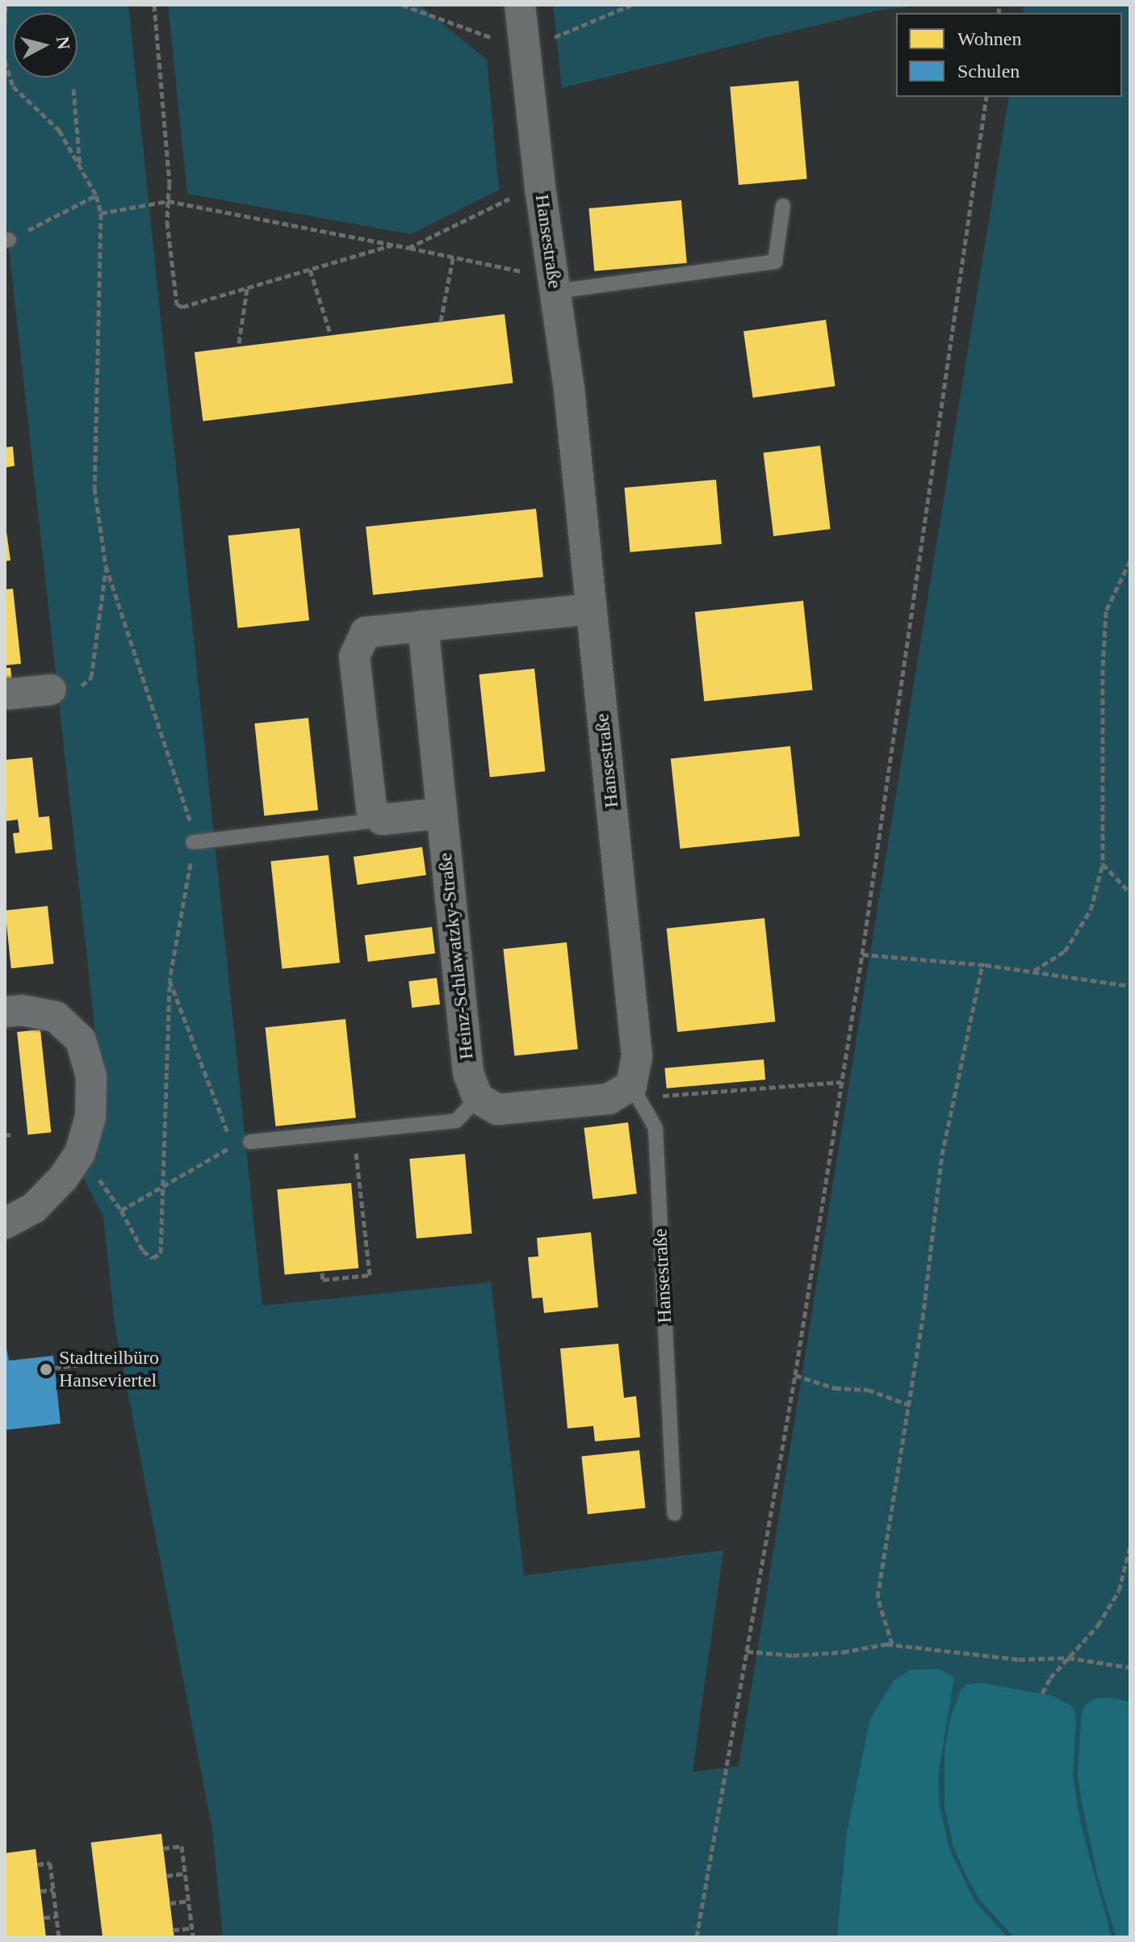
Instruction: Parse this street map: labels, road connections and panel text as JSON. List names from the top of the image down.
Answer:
{
  "streets": {
    "street": ["Hansestraße", "Heinz-Schlawatzky-Straße"]
  },
  "places": ["Stadtteilbüro Hanseviertel"],
  "legend": ["Wohnen", "Schulen"],
  "north": "right"
}
